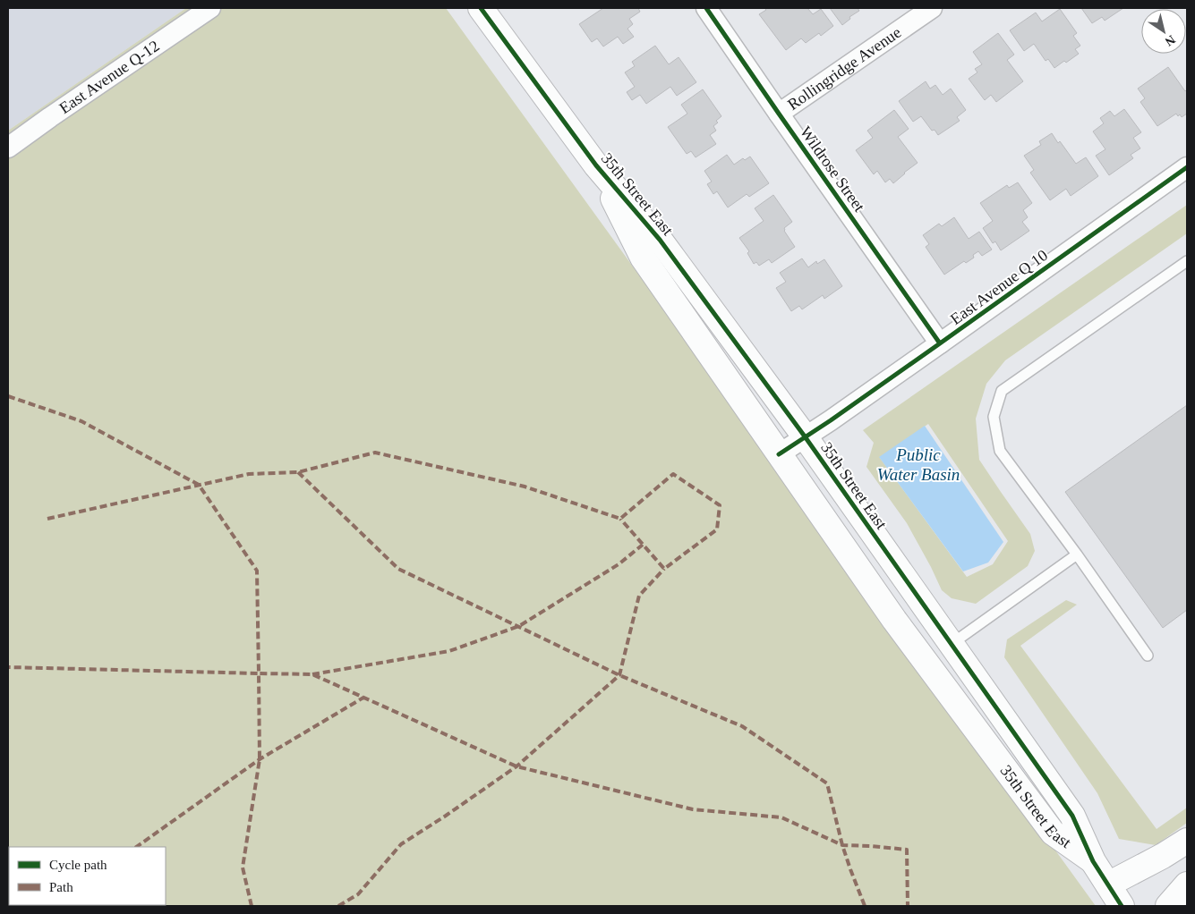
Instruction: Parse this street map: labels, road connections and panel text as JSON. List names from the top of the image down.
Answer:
{
  "streets": {
    "main road": ["35th Street East"],
    "street": [
      "Rollingridge Avenue",
      "East Avenue Q-12",
      "Wildrose Street",
      "East Avenue Q 10"
    ]
  },
  "crossings": [
    ["Rollingridge Avenue", "Wildrose Street"],
    ["Wildrose Street", "East Avenue Q 10"],
    ["35th Street East", "East Avenue Q 10"]
  ],
  "water": ["Public Water Basin"],
  "legend": ["Cycle path", "Path"],
  "north": "bottom right"
}
